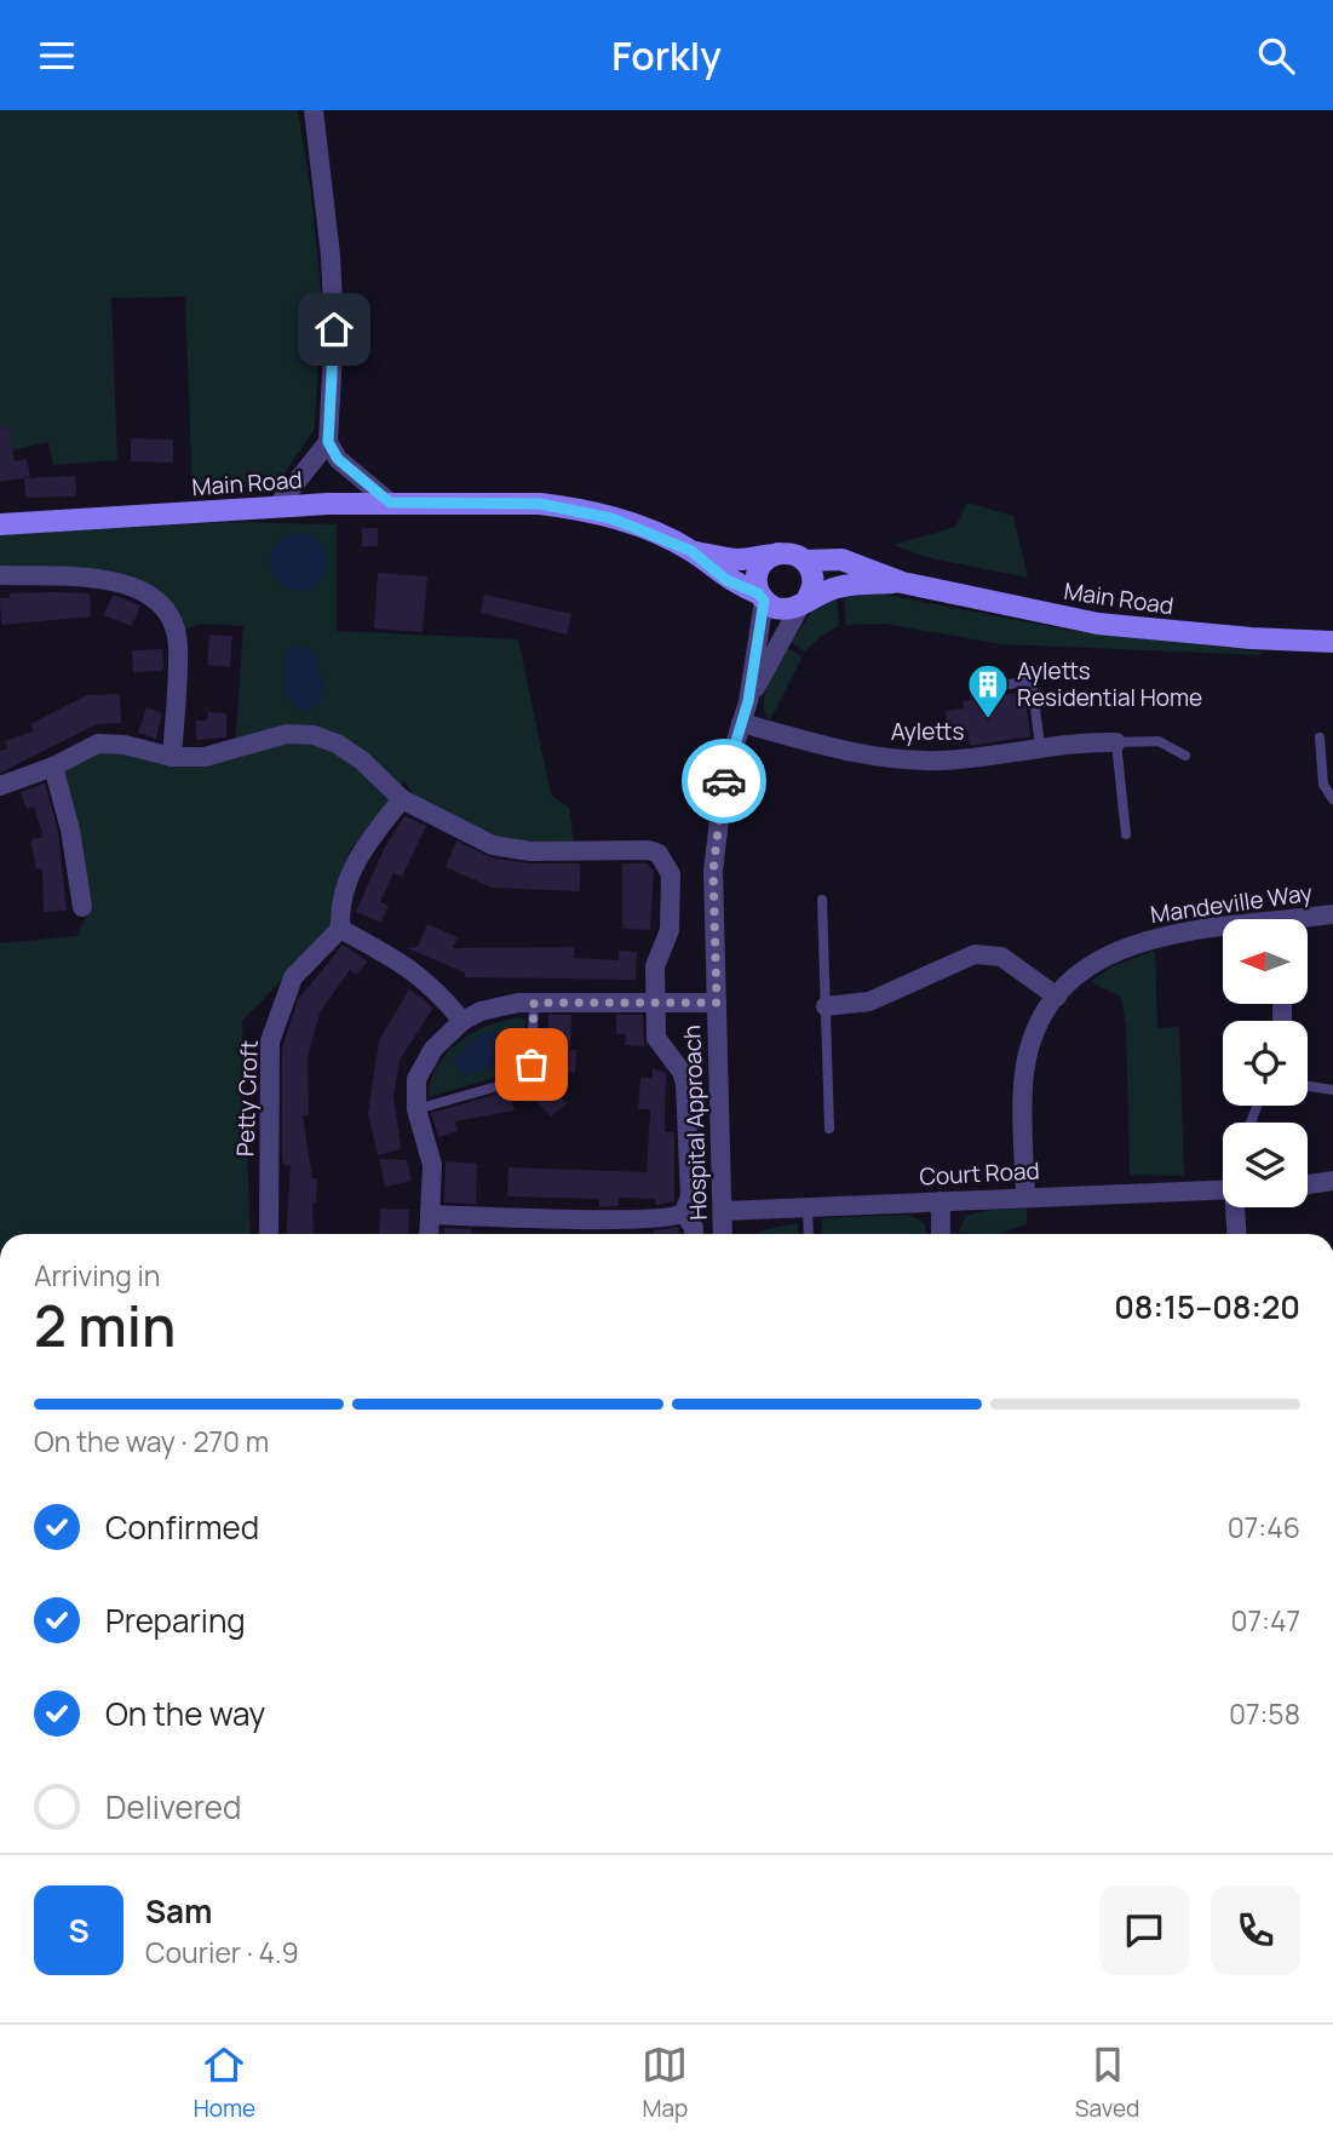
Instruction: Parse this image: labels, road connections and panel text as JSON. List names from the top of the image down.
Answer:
{
  "streets": {
    "main road": ["Main Road"],
    "street": [
      "Ayletts",
      "Mandeville Way",
      "Petty Croft",
      "Hospital Approach",
      "Court Road"
    ]
  },
  "crossings": [
    ["Main Road", "Hospital Approach"],
    ["Ayletts", "Hospital Approach"],
    ["Mandeville Way", "Court Road"],
    ["Hospital Approach", "Court Road"]
  ],
  "places": {
    "building": ["Ayletts Residential Home"]
  },
  "north": "left",
  "page": {
    "header": "Forkly",
    "heading": ["2 min", "Arriving in", "08:15–08:20"],
    "panel": ["Sam", "Courier · 4.9"],
    "bar": "On the way · 270 m",
    "list": [
      ["Confirmed", "07:46"],
      ["Preparing", "07:47"],
      ["On the way", "07:58"],
      "Delivered"
    ],
    "round": "S",
    "tabs": ["Home", "Map", "Saved"]
  }
}
